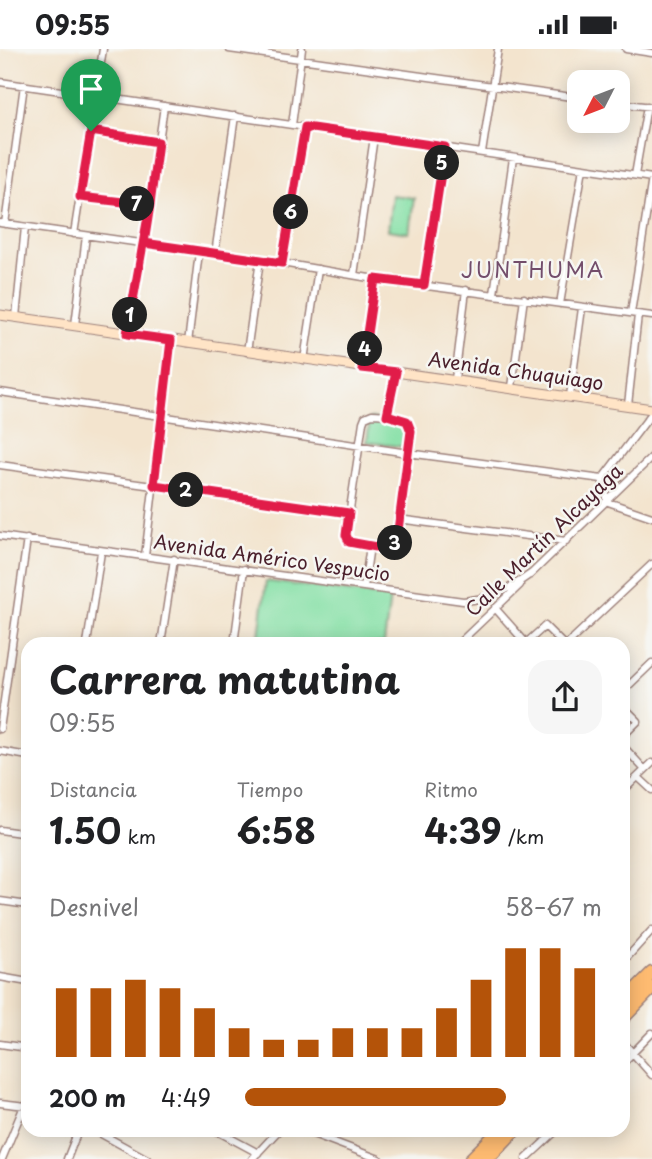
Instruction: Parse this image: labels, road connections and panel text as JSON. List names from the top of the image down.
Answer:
{
  "streets": {
    "street": ["Avenida Chuquiago", "Calle Martín Alcayaga", "Avenida Américo Vespucio"]
  },
  "crossings": [
    ["Calle Martín Alcayaga", "Avenida Américo Vespucio"]
  ],
  "districts": ["JUNTHUMA"],
  "north": "bottom left",
  "page": {
    "status": "09:55",
    "pins": [
      "5",
      "7",
      "6",
      "1",
      "4",
      "2",
      "3"
    ],
    "heading": ["Carrera matutina", "09:55"],
    "stats": [
      ["Distancia", "1.50 km"],
      ["Tiempo", "6:58"],
      ["Ritmo", "4:39 /km"]
    ],
    "chart": ["Desnivel", "58–67 m"],
    "list": [
      {
        "name": "200 m",
        "note": "4:49"
      }
    ]
  }
}
